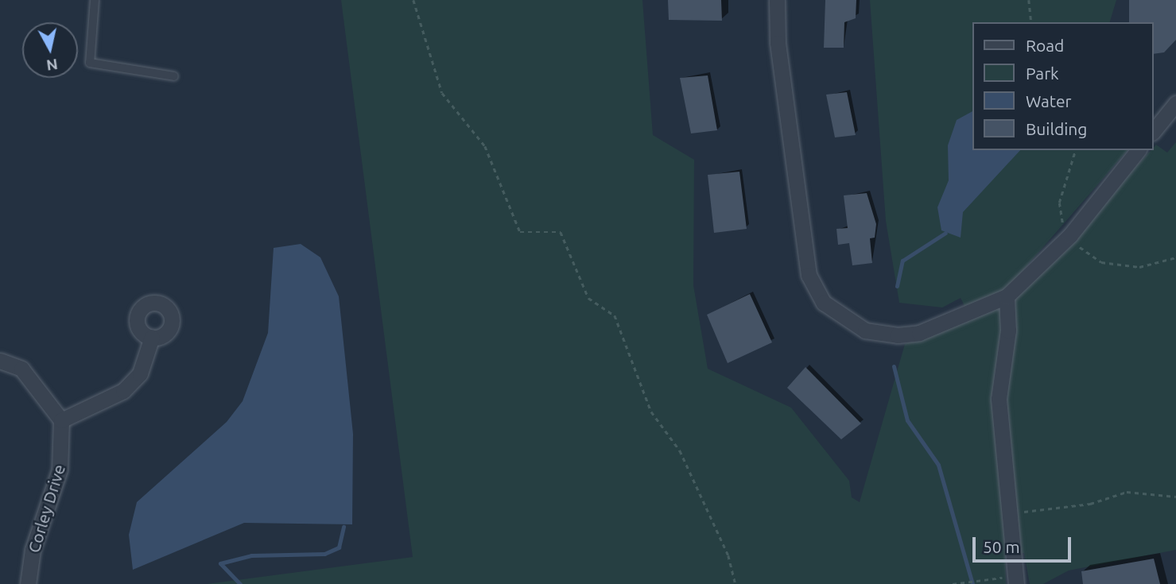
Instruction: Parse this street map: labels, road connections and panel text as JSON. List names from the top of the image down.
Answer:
{
  "streets": {
    "street": ["Corley Drive"]
  },
  "legend": [
    "Road",
    "Park",
    "Water",
    "Building"
  ],
  "scale_bar": "50 m",
  "north": "bottom"
}
